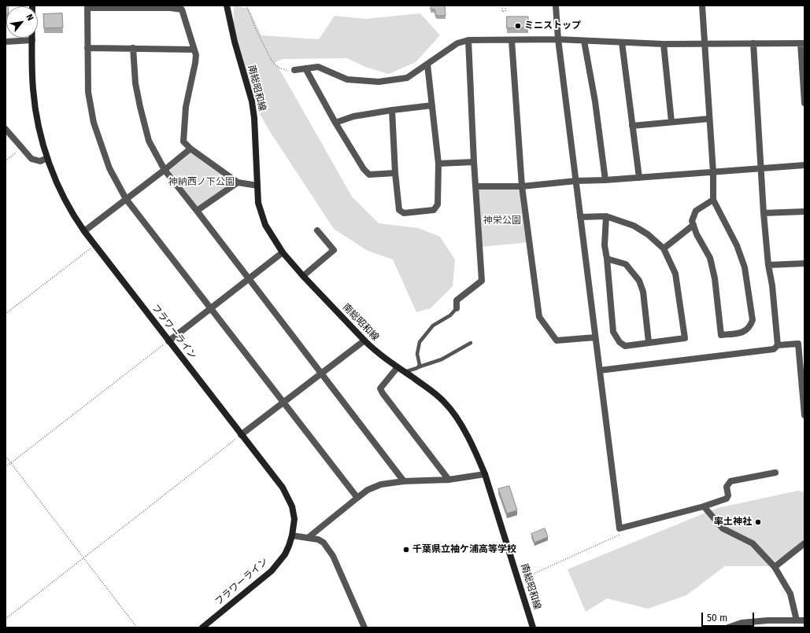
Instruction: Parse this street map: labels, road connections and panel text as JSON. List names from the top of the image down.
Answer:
{
  "streets": {
    "street": ["南総昭和線", "フラワーライン"]
  },
  "parks": ["神納西ノ下公園", "神栄公園"],
  "places": ["ミニストップ", "率土神社", "千葉県立袖ケ浦高等学校"],
  "scale_bar": "50 m",
  "north": "top right"
}
